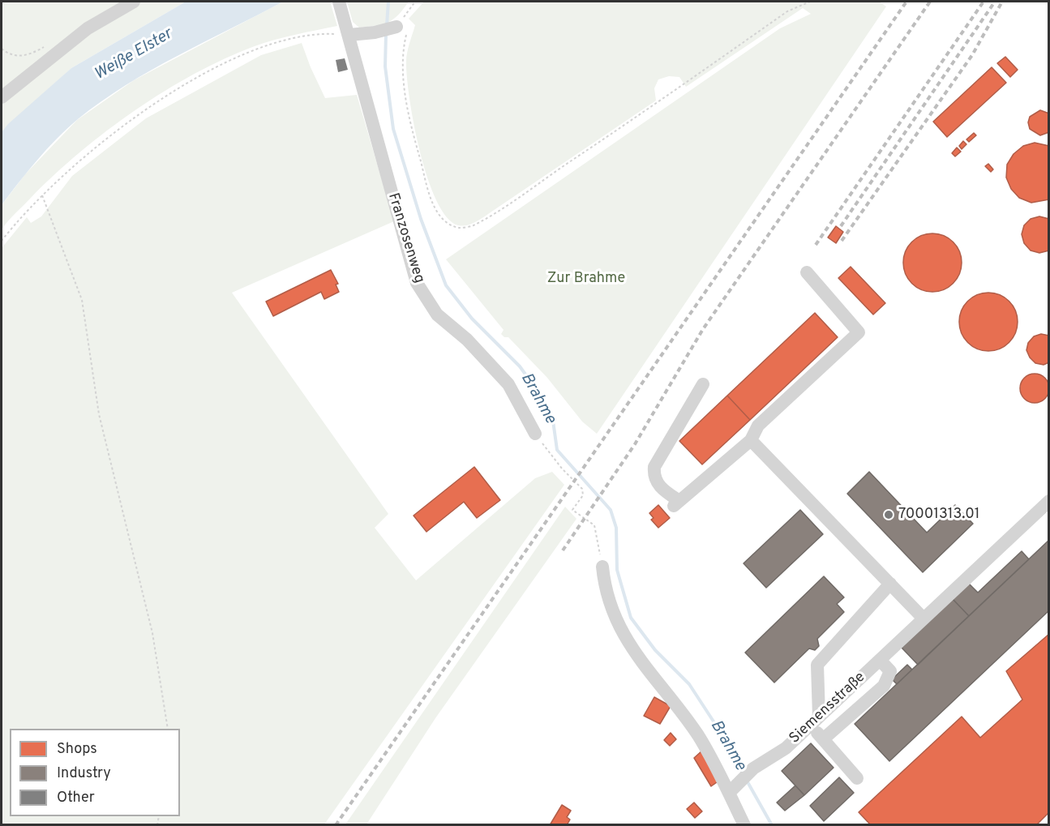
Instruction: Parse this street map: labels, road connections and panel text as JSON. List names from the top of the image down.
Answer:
{
  "streets": {
    "street": ["Franzosenweg", "Siemensstraße"]
  },
  "water": ["Weiße Elster", "Brahme"],
  "parks": ["Zur Brahme"],
  "places": ["70001313.01"],
  "legend": ["Shops", "Industry", "Other"]
}
